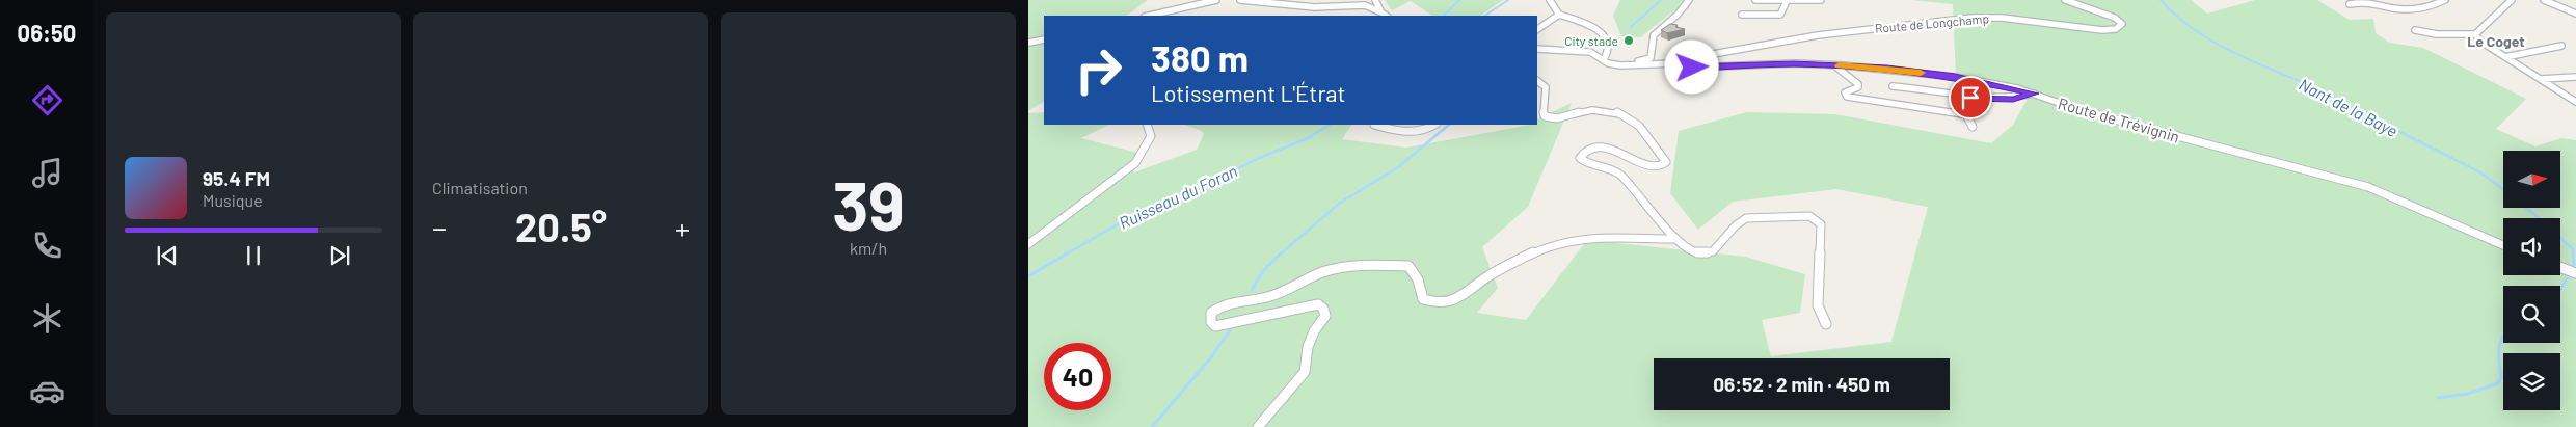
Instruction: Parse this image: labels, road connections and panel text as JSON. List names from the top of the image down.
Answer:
{
  "streets": {
    "street": ["Route de Longchamp", "Route de Trévignin"]
  },
  "crossings": [
    ["Route de Longchamp", "Route de Trévignin"]
  ],
  "districts": ["Le Coget"],
  "water": ["Nant de la Baye", "Ruisseau du Foran"],
  "places": ["City stade"],
  "north": "right",
  "page": {
    "tabs": "06:50",
    "tile": [
      "Climatisation",
      ["39", "km/h"]
    ],
    "turn": ["380 m", "Lotissement L'Étrat"],
    "song": ["95.4 FM", "Musique"],
    "heat": ["−", "20.5°", "+"],
    "limit": "40",
    "trip": "06:52 · 2 min · 450 m"
  }
}
